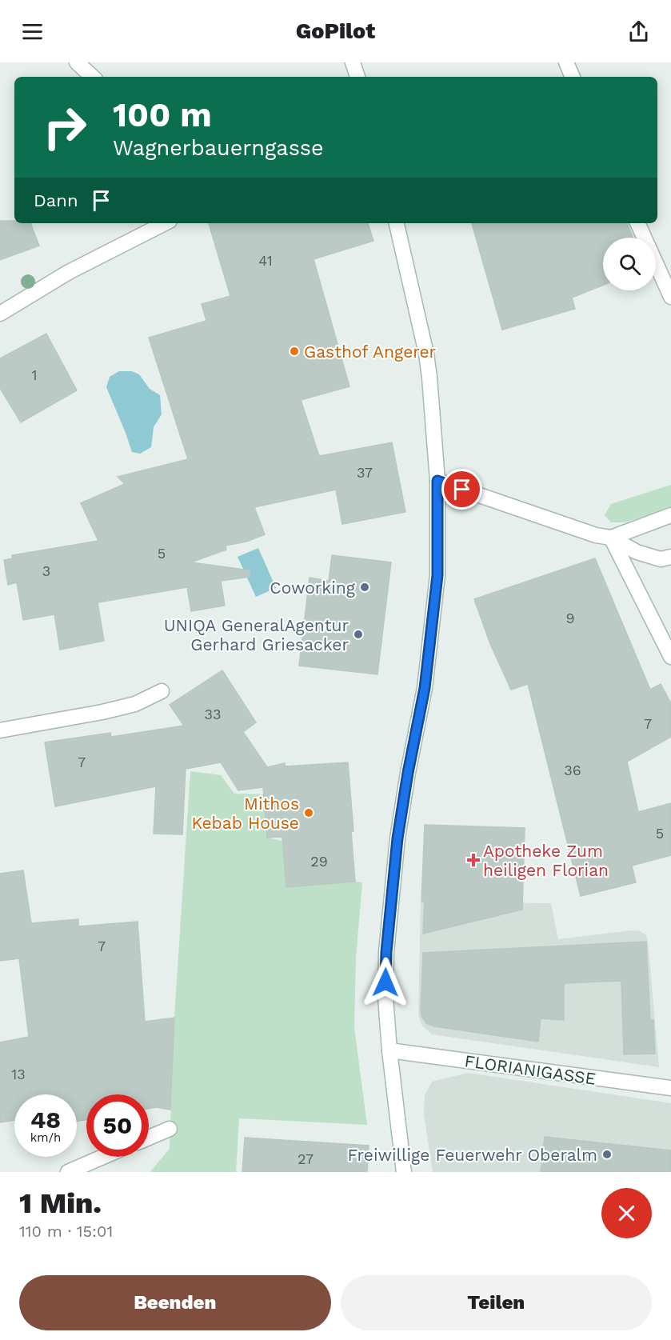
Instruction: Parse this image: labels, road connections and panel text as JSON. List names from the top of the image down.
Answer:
{
  "streets": {
    "street": ["FLORIANIGASSE"]
  },
  "places": {
    "other": [
      "Gasthof Angerer",
      "Coworking",
      "UNIQA GeneralAgentur Gerhard Griesacker",
      "Mithos Kebab House",
      "Freiwillige Feuerwehr Oberalm"
    ],
    "health": ["Apotheke Zum heiligen Florian"]
  },
  "house_numbers": [
    "41",
    "1",
    "37",
    "5",
    "3",
    "9",
    "33",
    "7",
    "7",
    "36",
    "5",
    "29",
    "7",
    "13",
    "27"
  ],
  "page": {
    "header": "GoPilot",
    "turn": ["100 m", "Wagnerbauerngasse"],
    "then": "Dann",
    "speed": "48 km/h",
    "limit": "50",
    "heading": ["1 Min.", "110 m · 15:01"],
    "buttons": ["Beenden", "Teilen"]
  }
}
